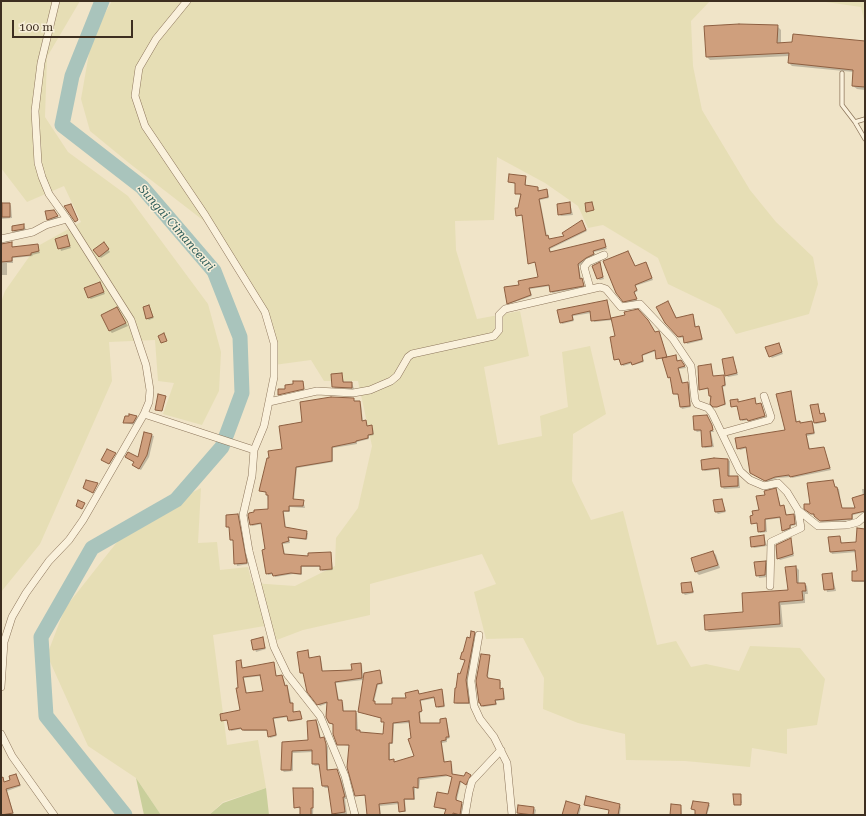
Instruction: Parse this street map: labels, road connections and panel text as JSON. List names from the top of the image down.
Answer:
{
  "water": ["Sungai Cimanceuri"],
  "scale_bar": "100 m"
}
